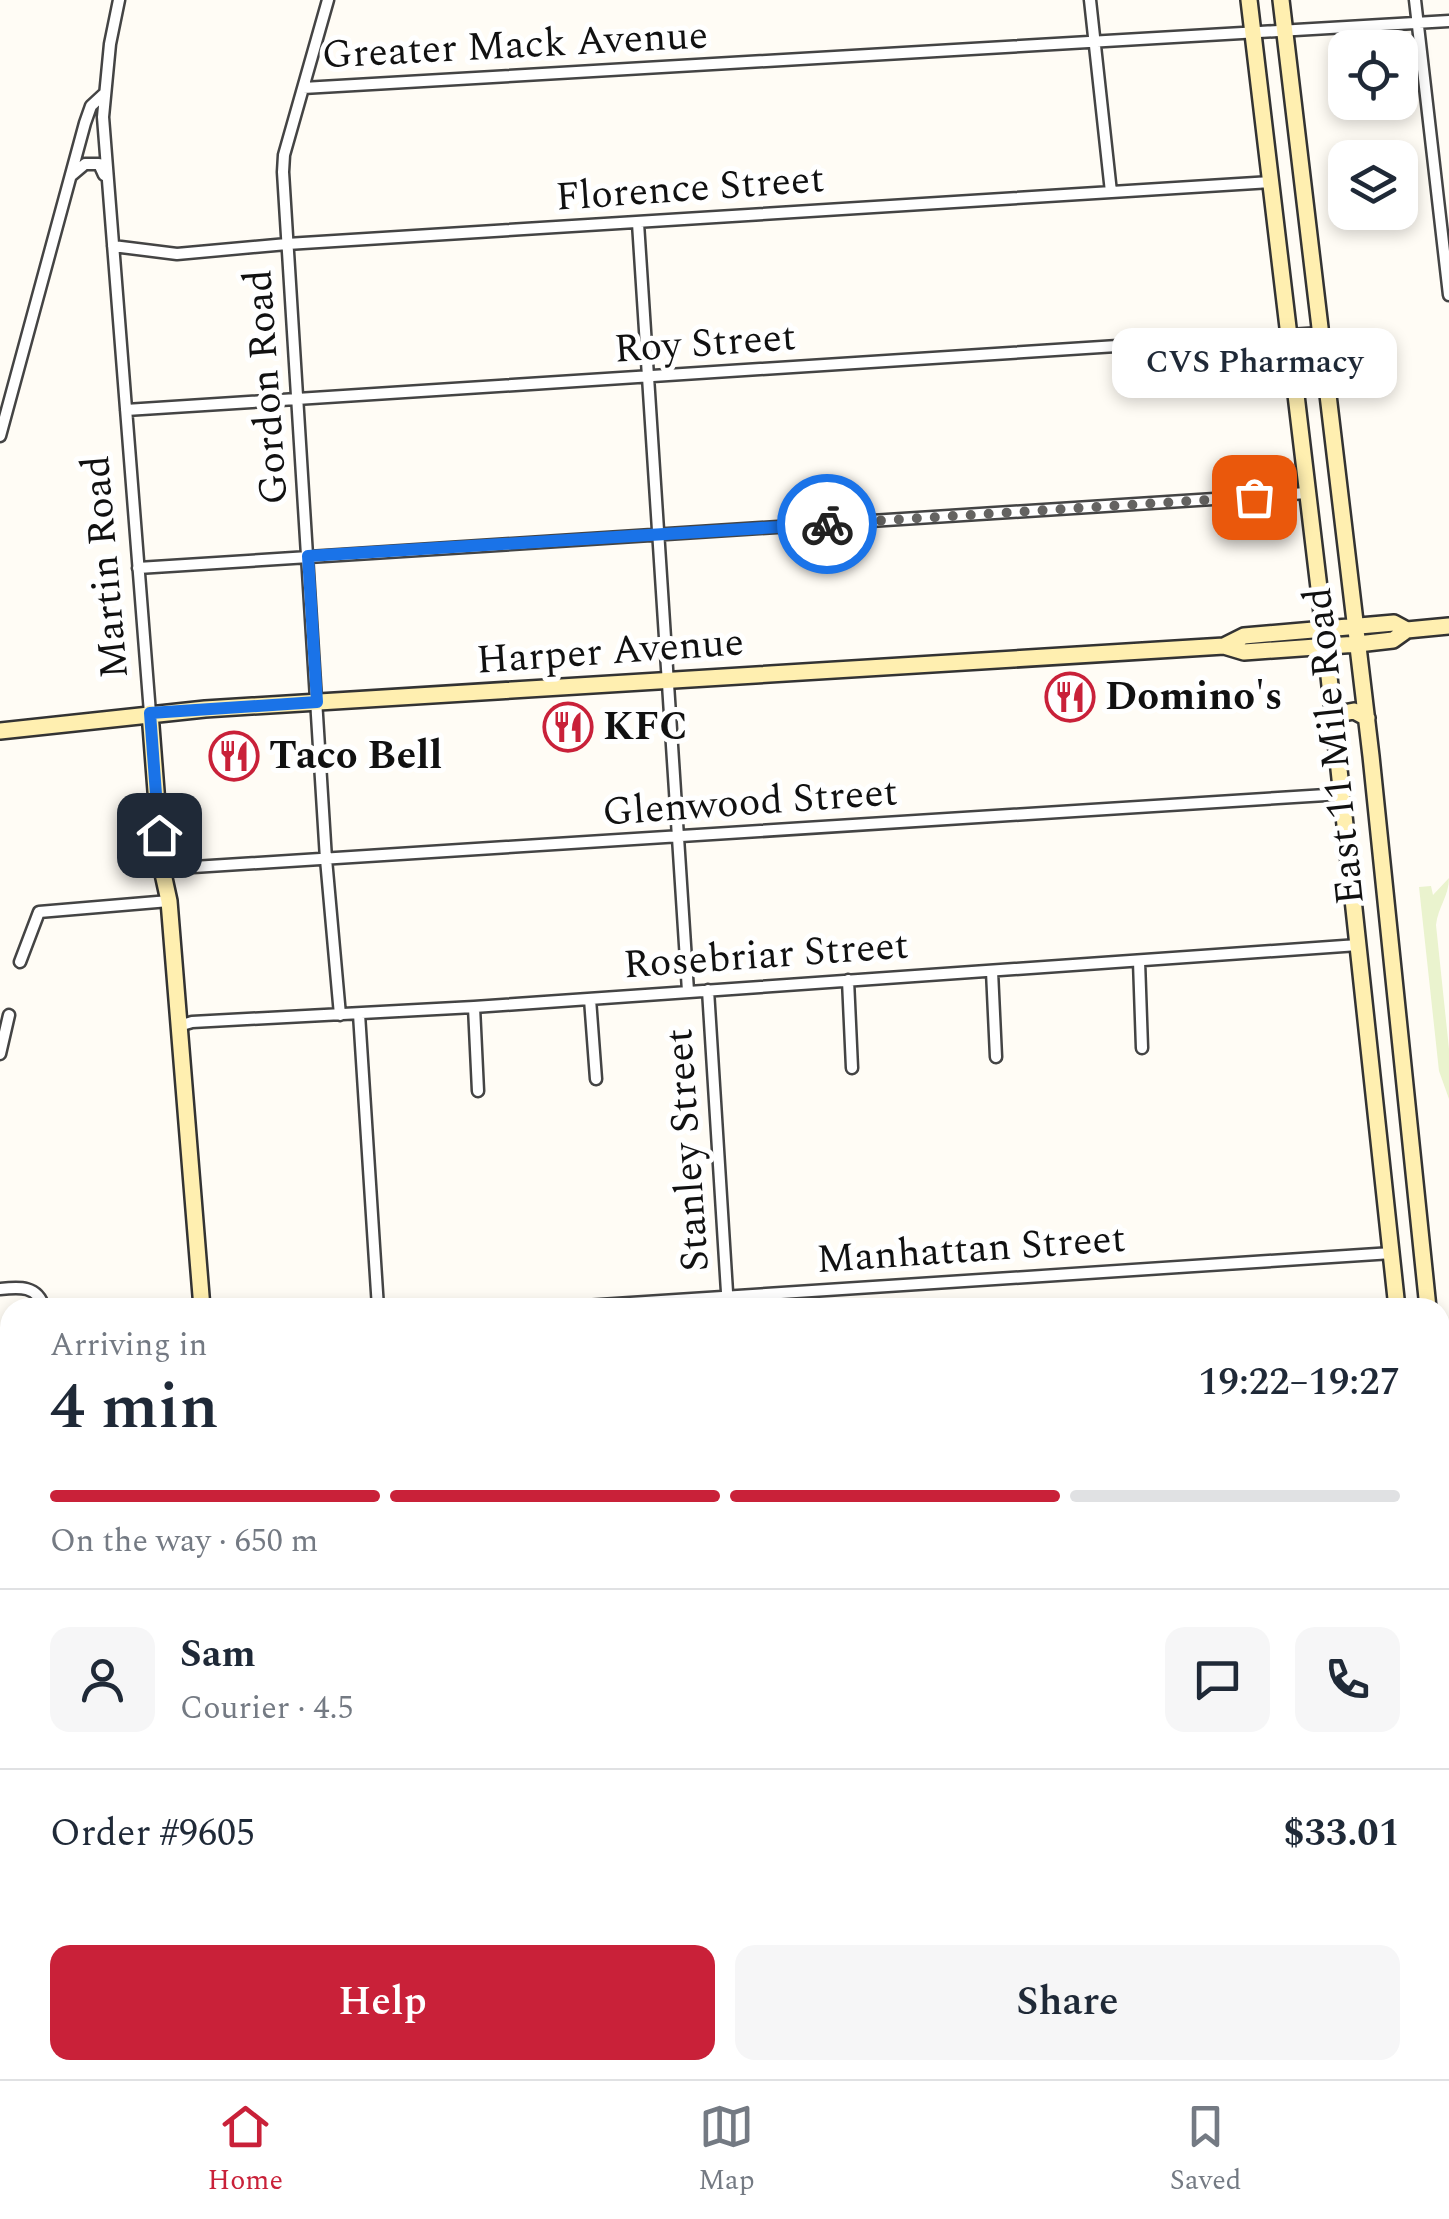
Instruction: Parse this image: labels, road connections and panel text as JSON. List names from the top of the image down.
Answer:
{
  "streets": {
    "main road": ["Martin Road", "Harper Avenue", "East 11 Mile Road"],
    "street": [
      "Greater Mack Avenue",
      "Florence Street",
      "Roy Street",
      "Gordon Road",
      "Glenwood Street",
      "Rosebriar Street",
      "Stanley Street",
      "Manhattan Street"
    ]
  },
  "crossings": [
    ["Greater Mack Avenue", "Gordon Road"],
    ["Greater Mack Avenue", "East 11 Mile Road"],
    ["Florence Street", "Gordon Road"],
    ["Florence Street", "Martin Road"],
    ["Florence Street", "East 11 Mile Road"],
    ["Florence Street", "Stanley Street"],
    ["Roy Street", "Gordon Road"],
    ["Roy Street", "Martin Road"],
    ["Roy Street", "East 11 Mile Road"],
    ["Roy Street", "Stanley Street"],
    ["Gordon Road", "Harper Avenue"],
    ["Gordon Road", "Glenwood Street"],
    ["Gordon Road", "Rosebriar Street"],
    ["Martin Road", "Harper Avenue"],
    ["Martin Road", "Glenwood Street"],
    ["Martin Road", "Rosebriar Street"],
    ["Harper Avenue", "East 11 Mile Road"],
    ["Harper Avenue", "Stanley Street"],
    ["East 11 Mile Road", "Glenwood Street"],
    ["East 11 Mile Road", "Rosebriar Street"],
    ["East 11 Mile Road", "Manhattan Street"],
    ["Glenwood Street", "Stanley Street"],
    ["Rosebriar Street", "Stanley Street"]
  ],
  "places": {
    "other": ["CVS Pharmacy"],
    "restaurant": ["Domino's", "KFC", "Taco Bell"]
  },
  "page": {
    "bubble": "CVS Pharmacy",
    "heading": ["4 min", "Arriving in", "19:22–19:27"],
    "panel": [
      "Sam",
      "Courier · 4.5",
      "Order #9605",
      "$33.01"
    ],
    "bar": "On the way · 650 m",
    "buttons": ["Help", "Share"],
    "tabs": ["Home", "Map", "Saved"]
  }
}
